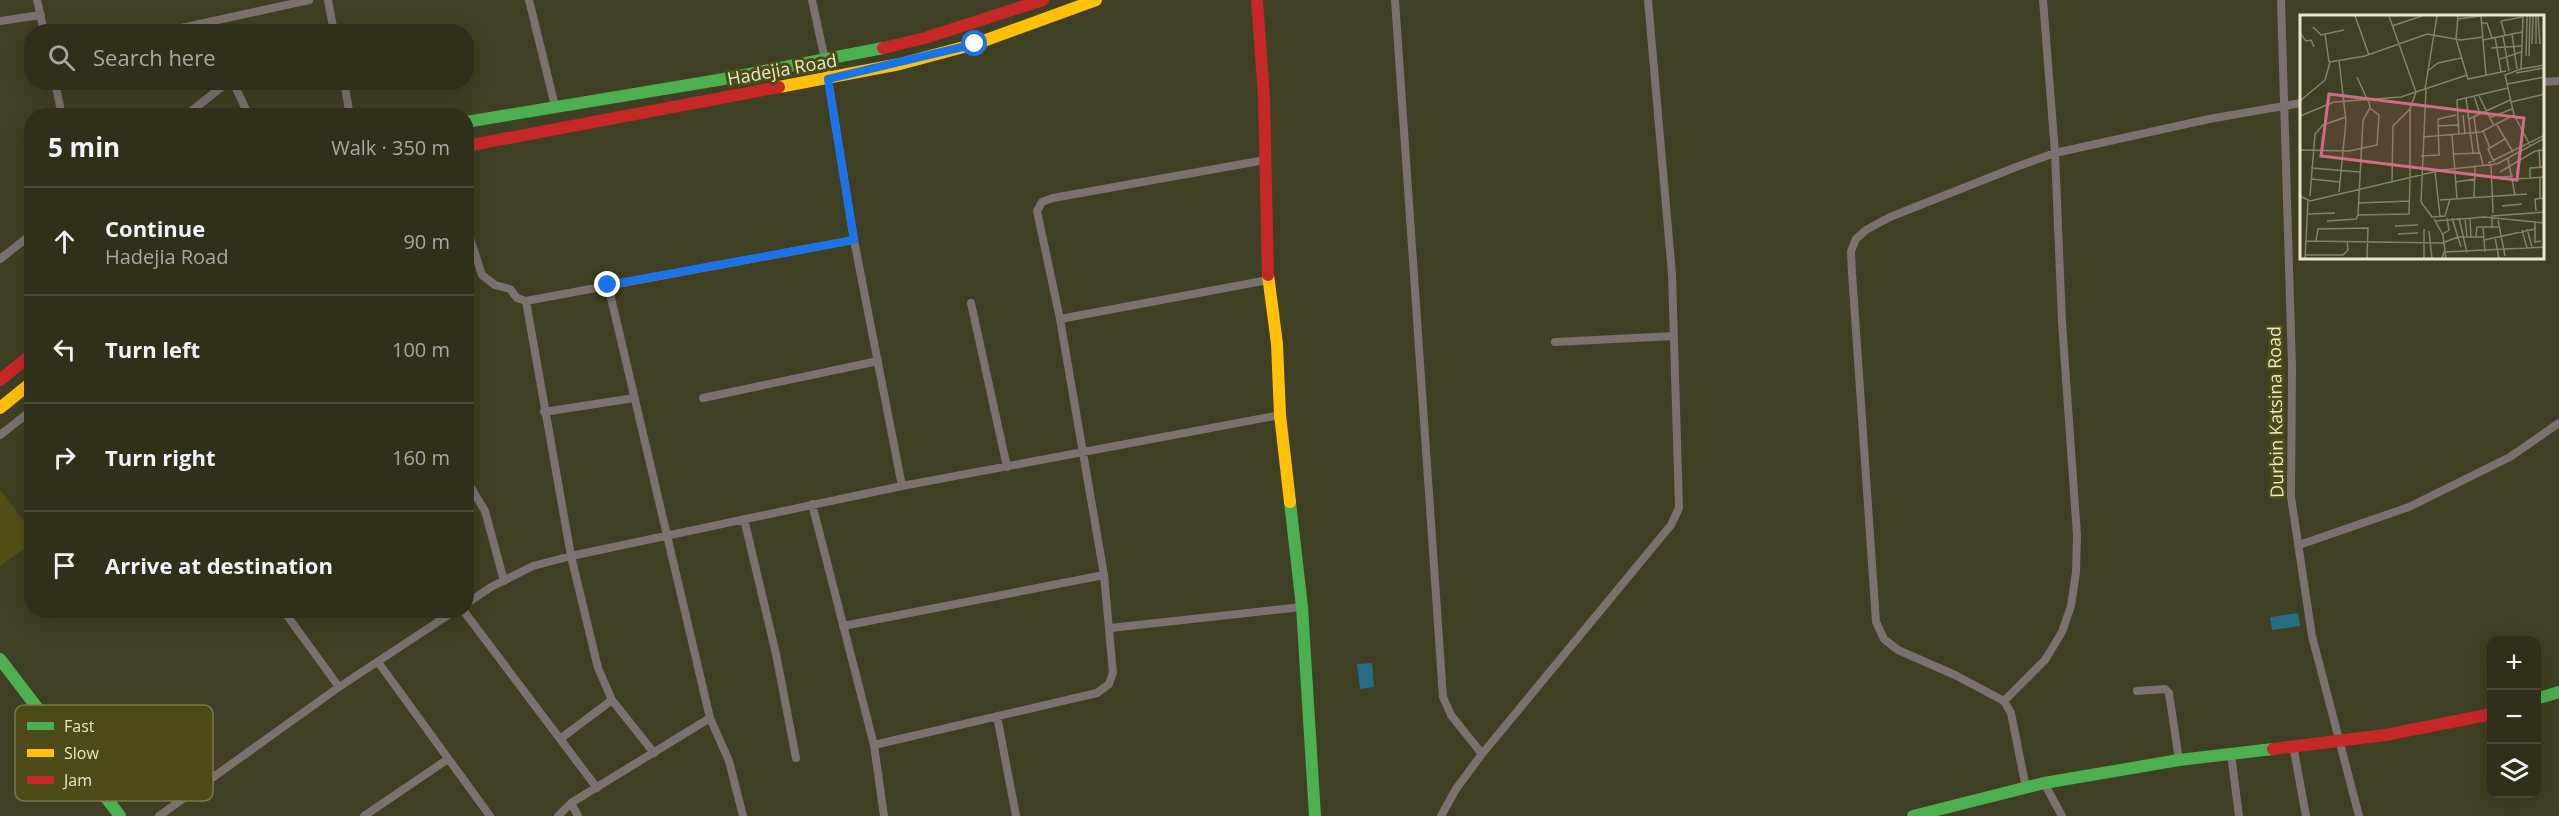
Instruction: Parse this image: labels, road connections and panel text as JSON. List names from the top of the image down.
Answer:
{
  "streets": {
    "main road": ["Hadejia Road"],
    "street": ["Durbin Katsina Road"]
  },
  "legend": ["Fast", "Slow", "Jam"],
  "page": {
    "search": "Search here",
    "heading": ["5 min", "Walk · 350 m"],
    "list": [
      ["Continue", "Hadejia Road", "90 m"],
      ["Turn left", "100 m"],
      ["Turn right", "160 m"],
      "Arrive at destination"
    ],
    "map_buttons": ["+", "−"]
  }
}
